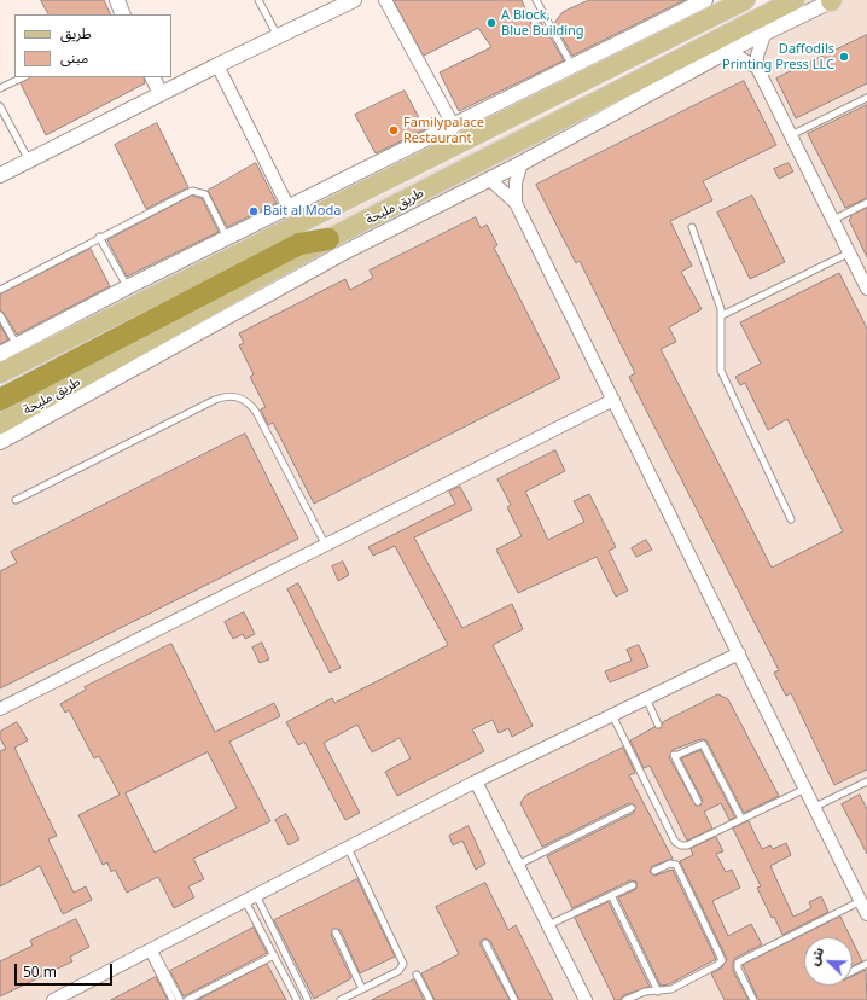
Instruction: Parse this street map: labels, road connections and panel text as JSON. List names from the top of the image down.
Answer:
{
  "streets": {
    "main road": ["طريق مليحة"]
  },
  "places": [
    "A Block, Blue Building",
    "Daffodils Printing Press LLC",
    "Familypalace Restaurant",
    "Bait al Moda"
  ],
  "legend": ["طريق", "مبنى"],
  "scale_bar": "50 m",
  "north": "top left"
}
